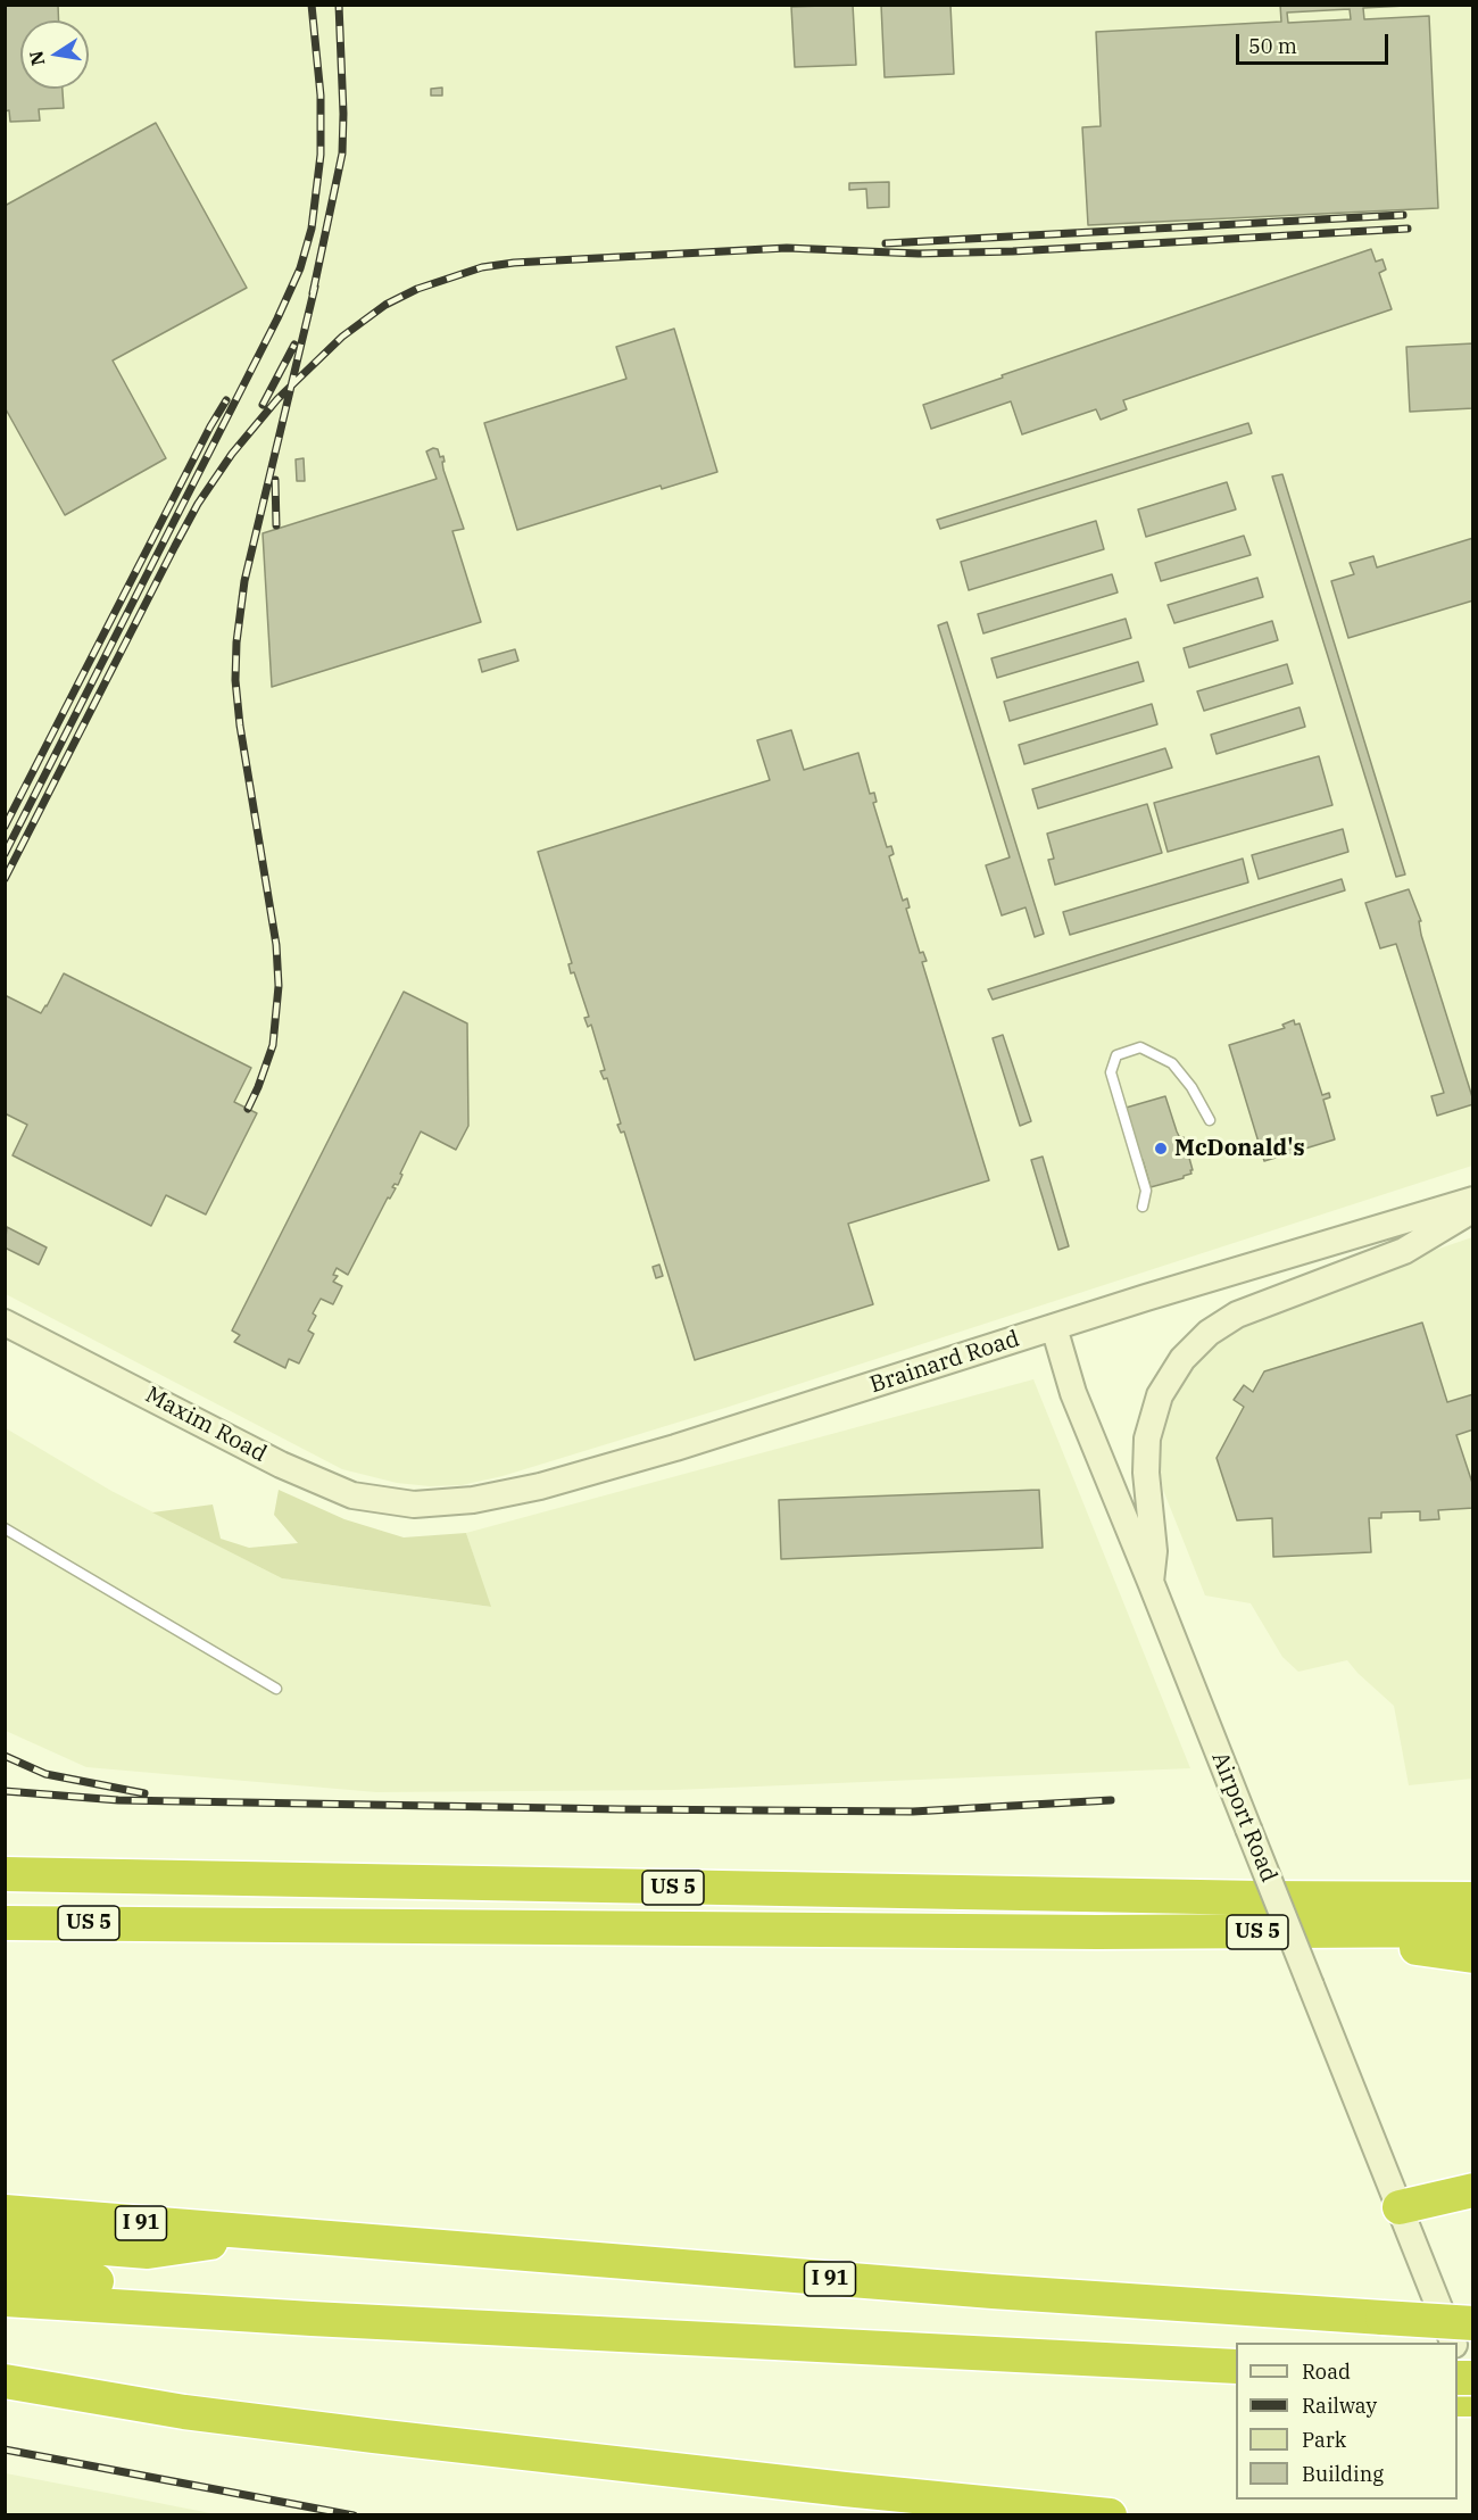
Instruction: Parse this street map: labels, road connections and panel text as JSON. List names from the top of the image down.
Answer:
{
  "streets": {
    "highway": ["US 5", "I 91"],
    "main road": ["Brainard Road", "Maxim Road", "Airport Road"]
  },
  "crossings": [
    ["Brainard Road", "Maxim Road"],
    ["Brainard Road", "Airport Road"]
  ],
  "places": ["McDonald's"],
  "legend": [
    "Road",
    "Railway",
    "Park",
    "Building"
  ],
  "scale_bar": "50 m",
  "north": "left"
}
